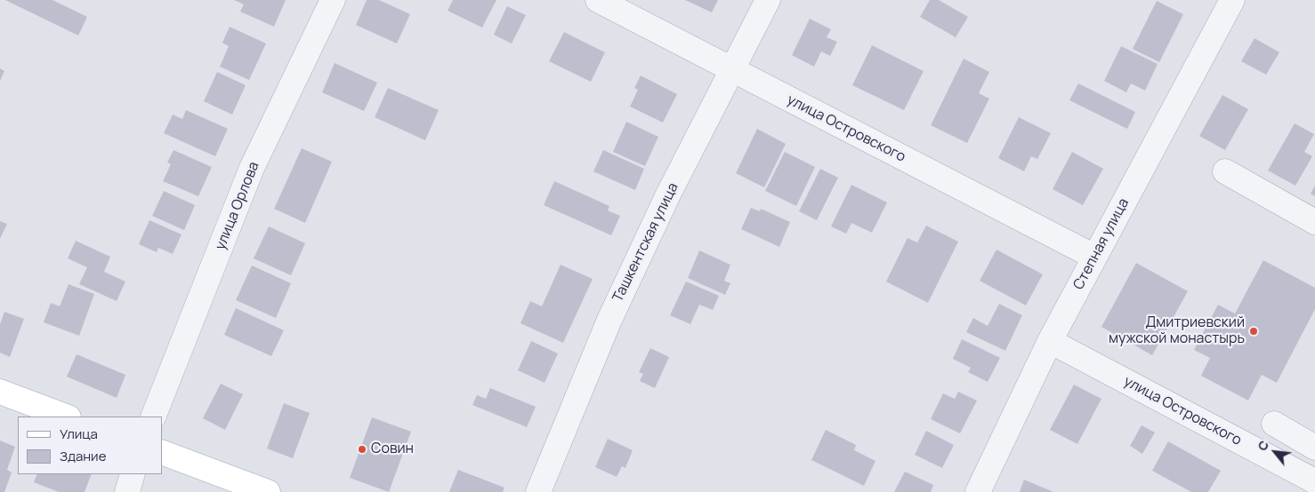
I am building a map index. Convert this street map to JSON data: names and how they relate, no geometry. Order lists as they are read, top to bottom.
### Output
{
  "streets": {
    "street": [
      "улица Островского",
      "улица Орлова",
      "Ташкентская улица",
      "Степная улица"
    ]
  },
  "crossings": [
    ["улица Островского", "Ташкентская улица"],
    ["улица Островского", "Степная улица"]
  ],
  "places": ["Дмитриевский мужской монастырь", "Совин"],
  "legend": ["Улица", "Здание"],
  "north": "top left"
}
